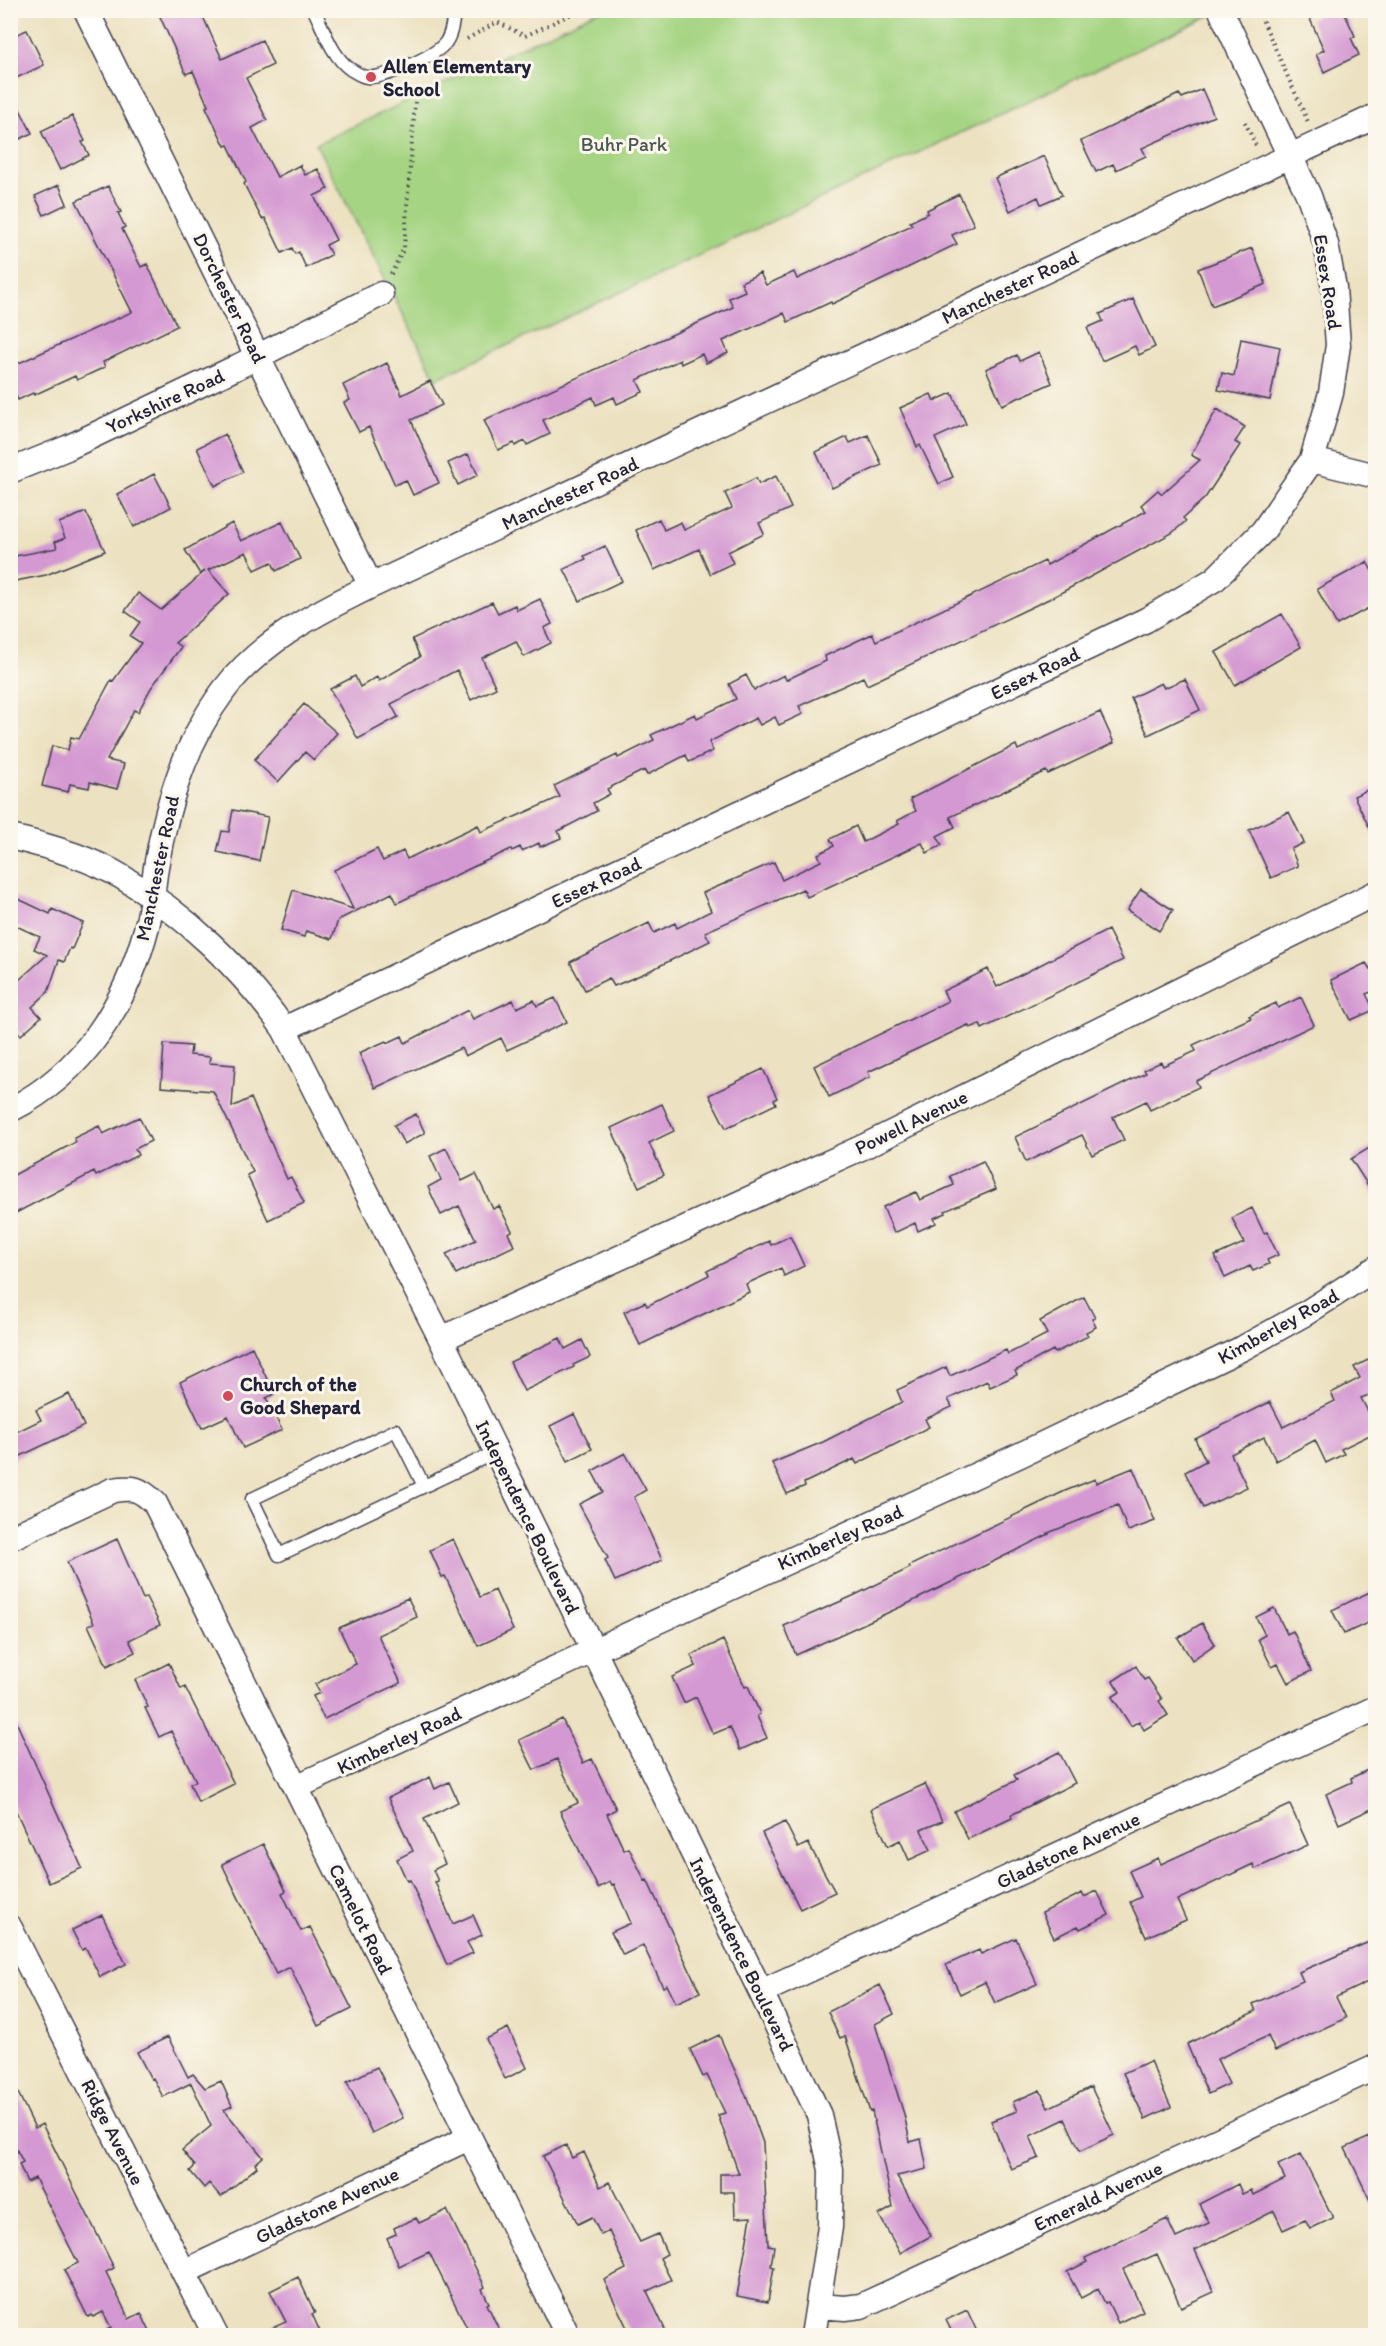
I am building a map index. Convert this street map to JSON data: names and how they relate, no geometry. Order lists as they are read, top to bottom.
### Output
{
  "streets": {
    "street": [
      "Essex Road",
      "Manchester Road",
      "Dorchester Road",
      "Yorkshire Road",
      "Powell Avenue",
      "Kimberley Road",
      "Independence Boulevard",
      "Gladstone Avenue",
      "Camelot Road",
      "Ridge Avenue",
      "Emerald Avenue"
    ]
  },
  "crossings": [
    ["Essex Road", "Manchester Road"],
    ["Essex Road", "Independence Boulevard"],
    ["Manchester Road", "Dorchester Road"],
    ["Manchester Road", "Independence Boulevard"],
    ["Dorchester Road", "Yorkshire Road"],
    ["Powell Avenue", "Independence Boulevard"],
    ["Kimberley Road", "Independence Boulevard"],
    ["Kimberley Road", "Camelot Road"],
    ["Independence Boulevard", "Gladstone Avenue"],
    ["Independence Boulevard", "Emerald Avenue"],
    ["Gladstone Avenue", "Camelot Road"],
    ["Gladstone Avenue", "Ridge Avenue"]
  ],
  "parks": ["Buhr Park"],
  "places": ["Allen Elementary School", "Church of the Good Shepard"]
}
